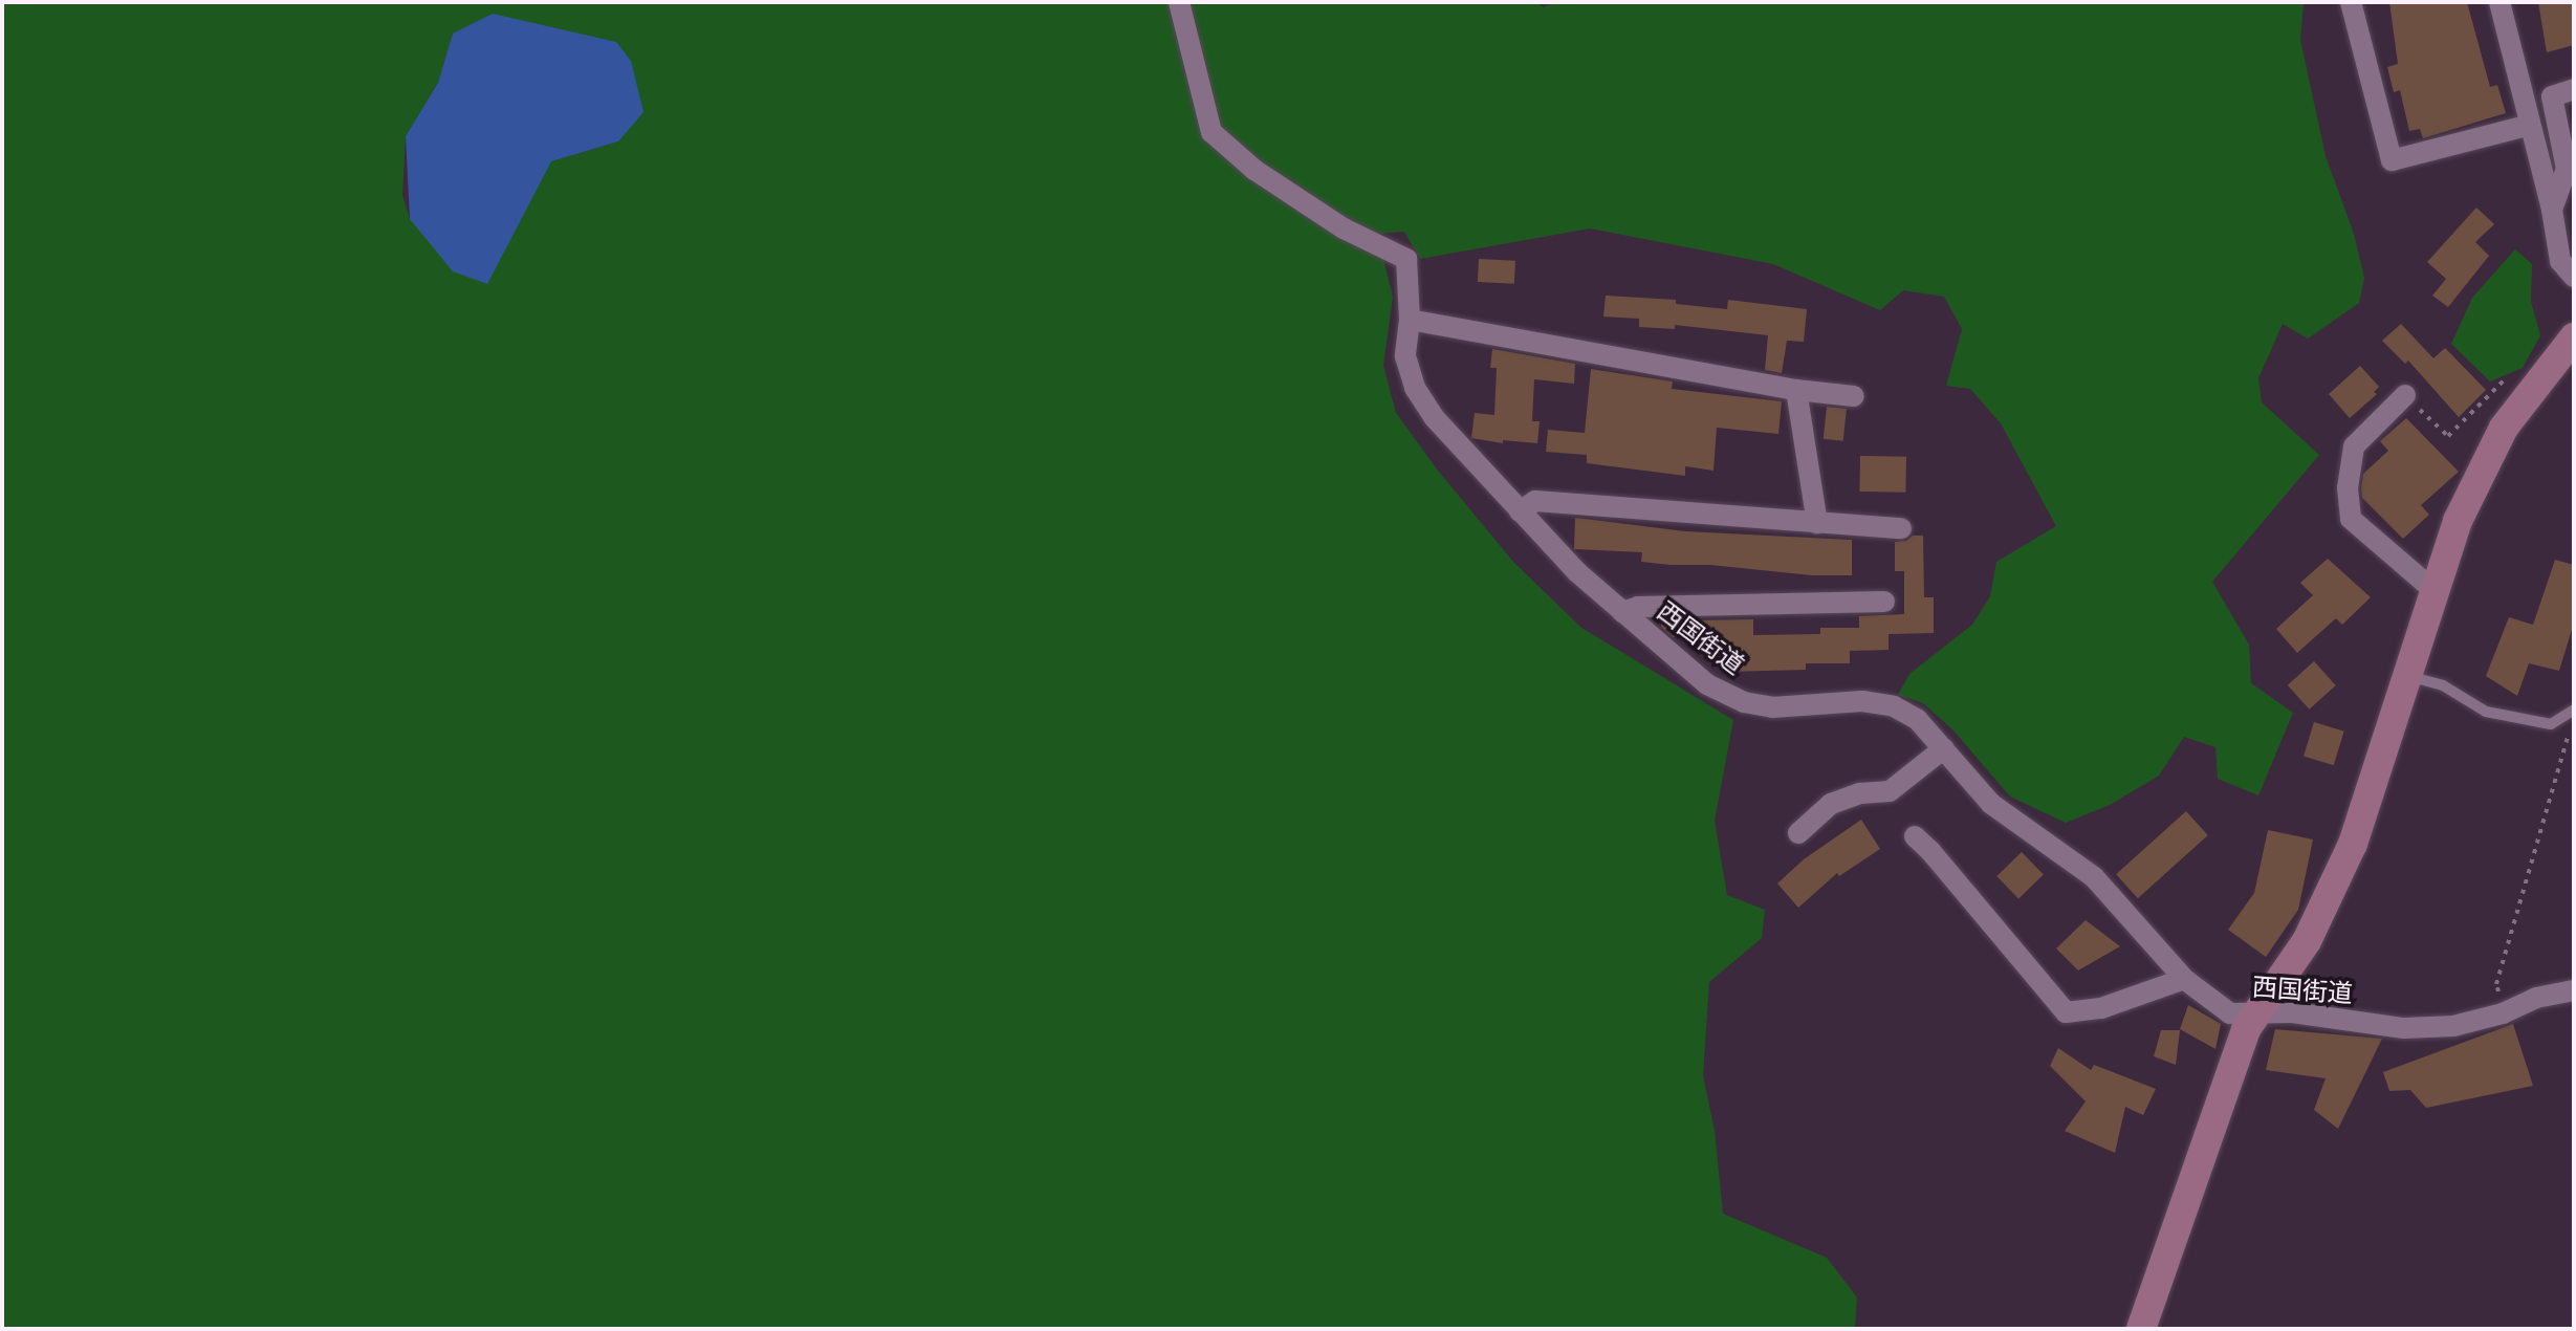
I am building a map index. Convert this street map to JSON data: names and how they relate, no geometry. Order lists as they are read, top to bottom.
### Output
{
  "streets": {
    "street": ["西国街道"]
  }
}
